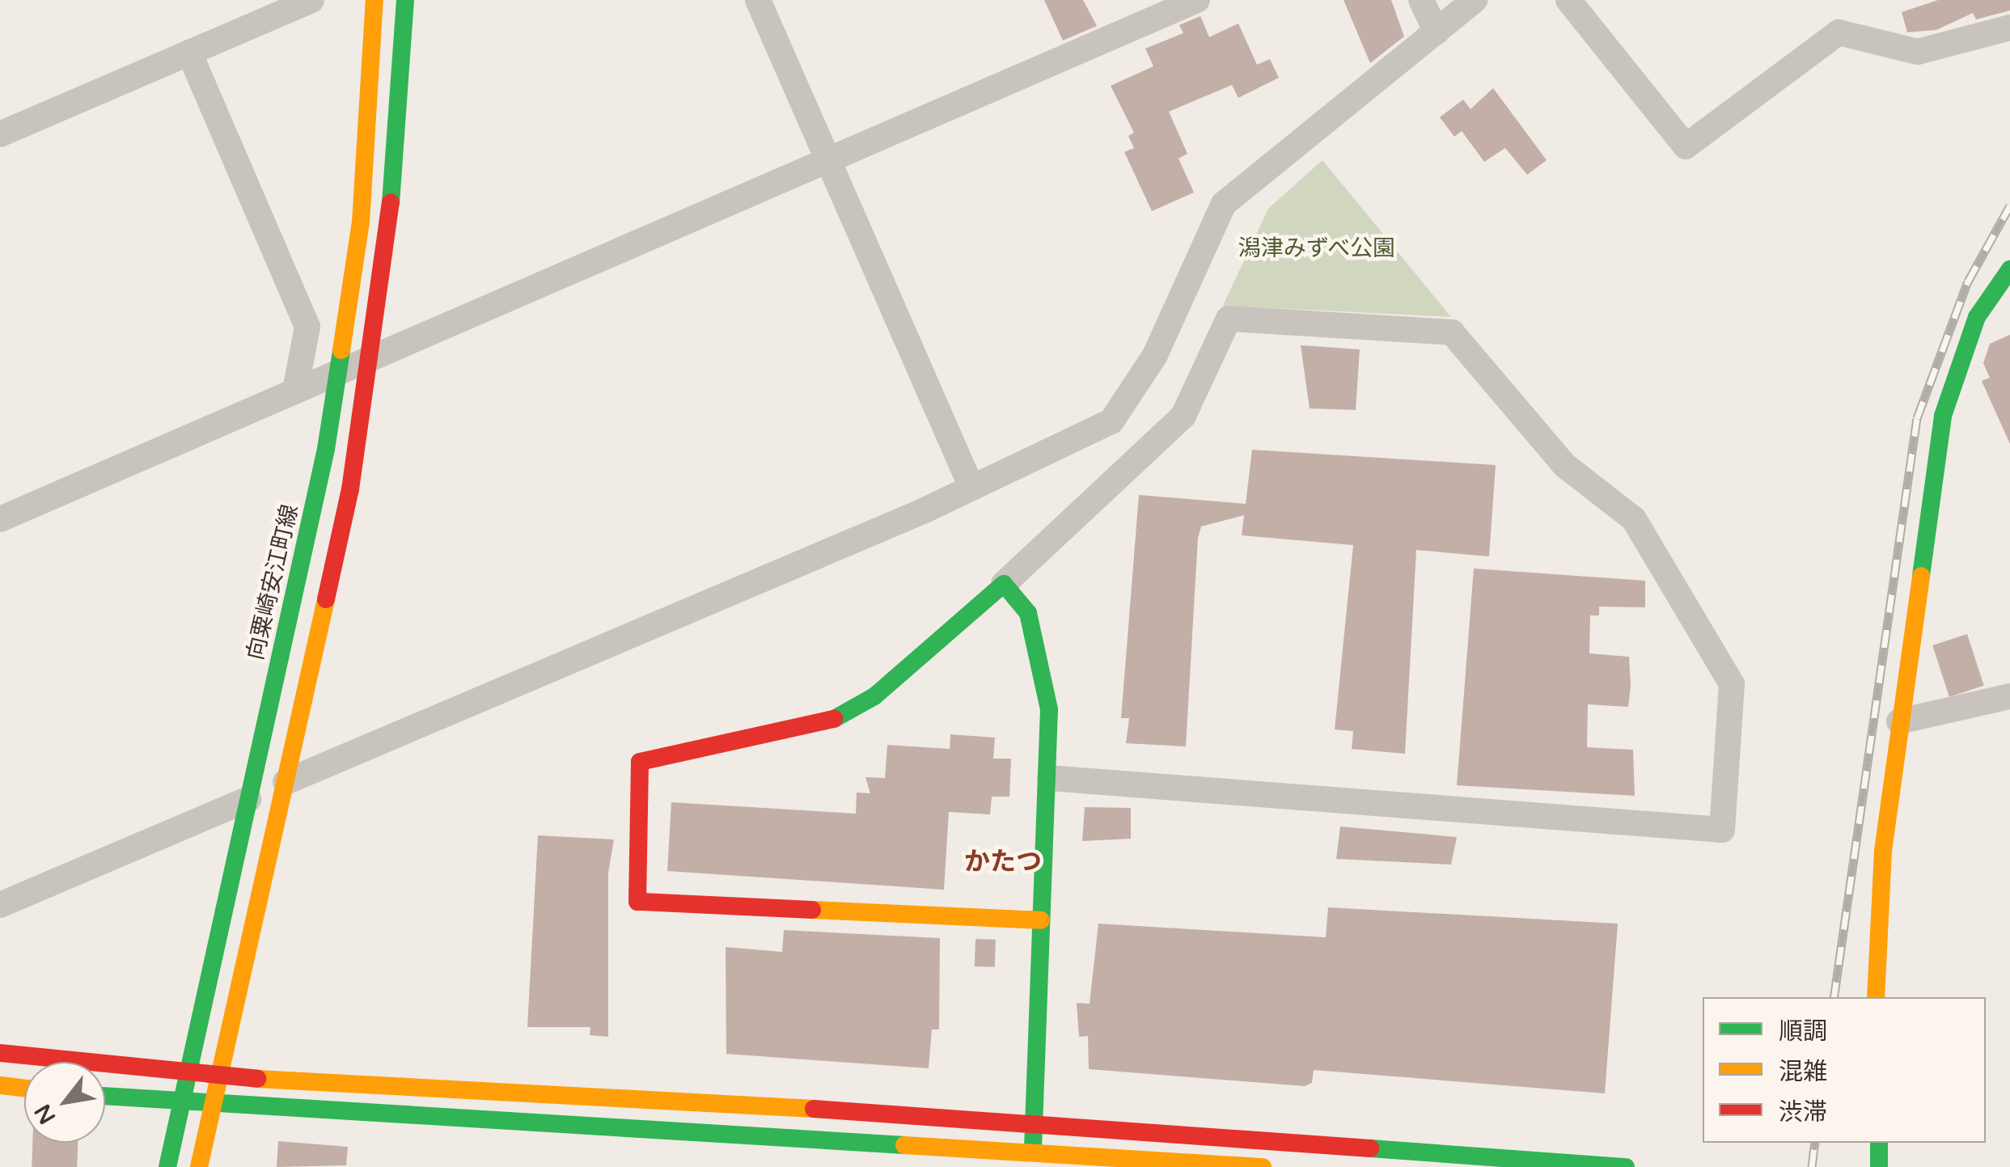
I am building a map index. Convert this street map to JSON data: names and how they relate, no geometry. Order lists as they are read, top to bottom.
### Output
{
  "streets": {
    "street": ["向粟崎安江町線"]
  },
  "districts": ["かたつ"],
  "parks": ["潟津みずべ公園"],
  "legend": ["順調", "混雑", "渋滞"],
  "north": "bottom left"
}
